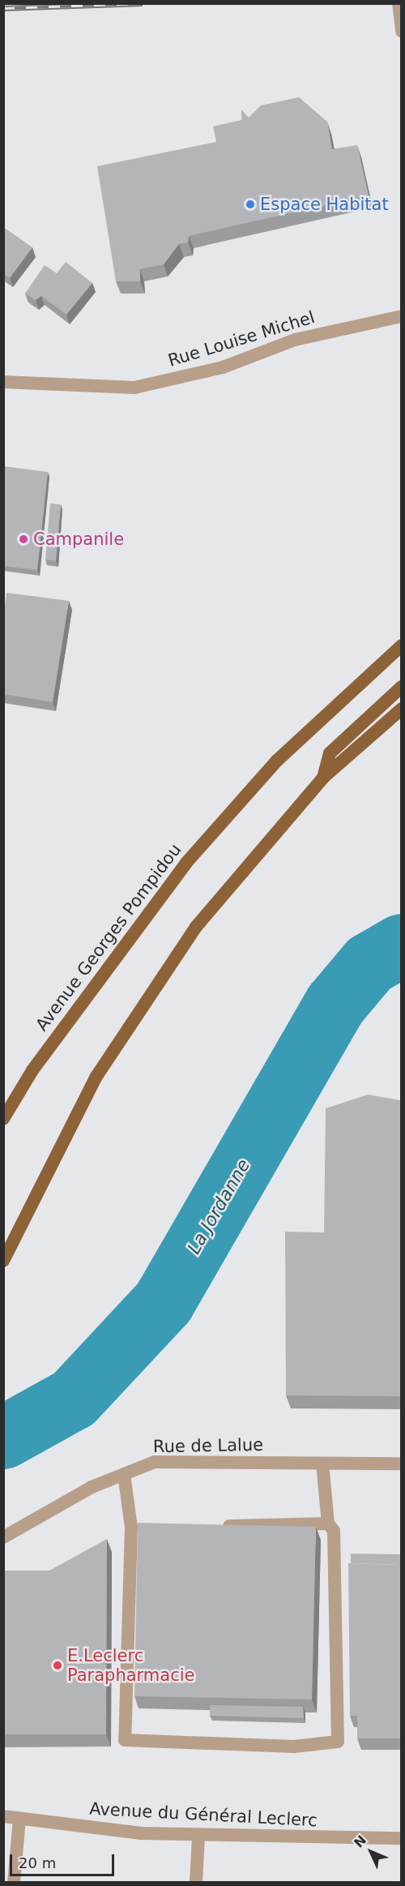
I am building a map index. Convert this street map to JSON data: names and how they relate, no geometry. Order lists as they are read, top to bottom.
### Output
{
  "streets": {
    "main road": ["Avenue Georges Pompidou"],
    "street": ["Rue Louise Michel", "Rue de Lalue", "Avenue du Général Leclerc"]
  },
  "water": ["La Jordanne"],
  "places": ["Espace Habitat", "Campanile", "E.Leclerc Parapharmacie"],
  "scale_bar": "20 m",
  "north": "top left"
}
